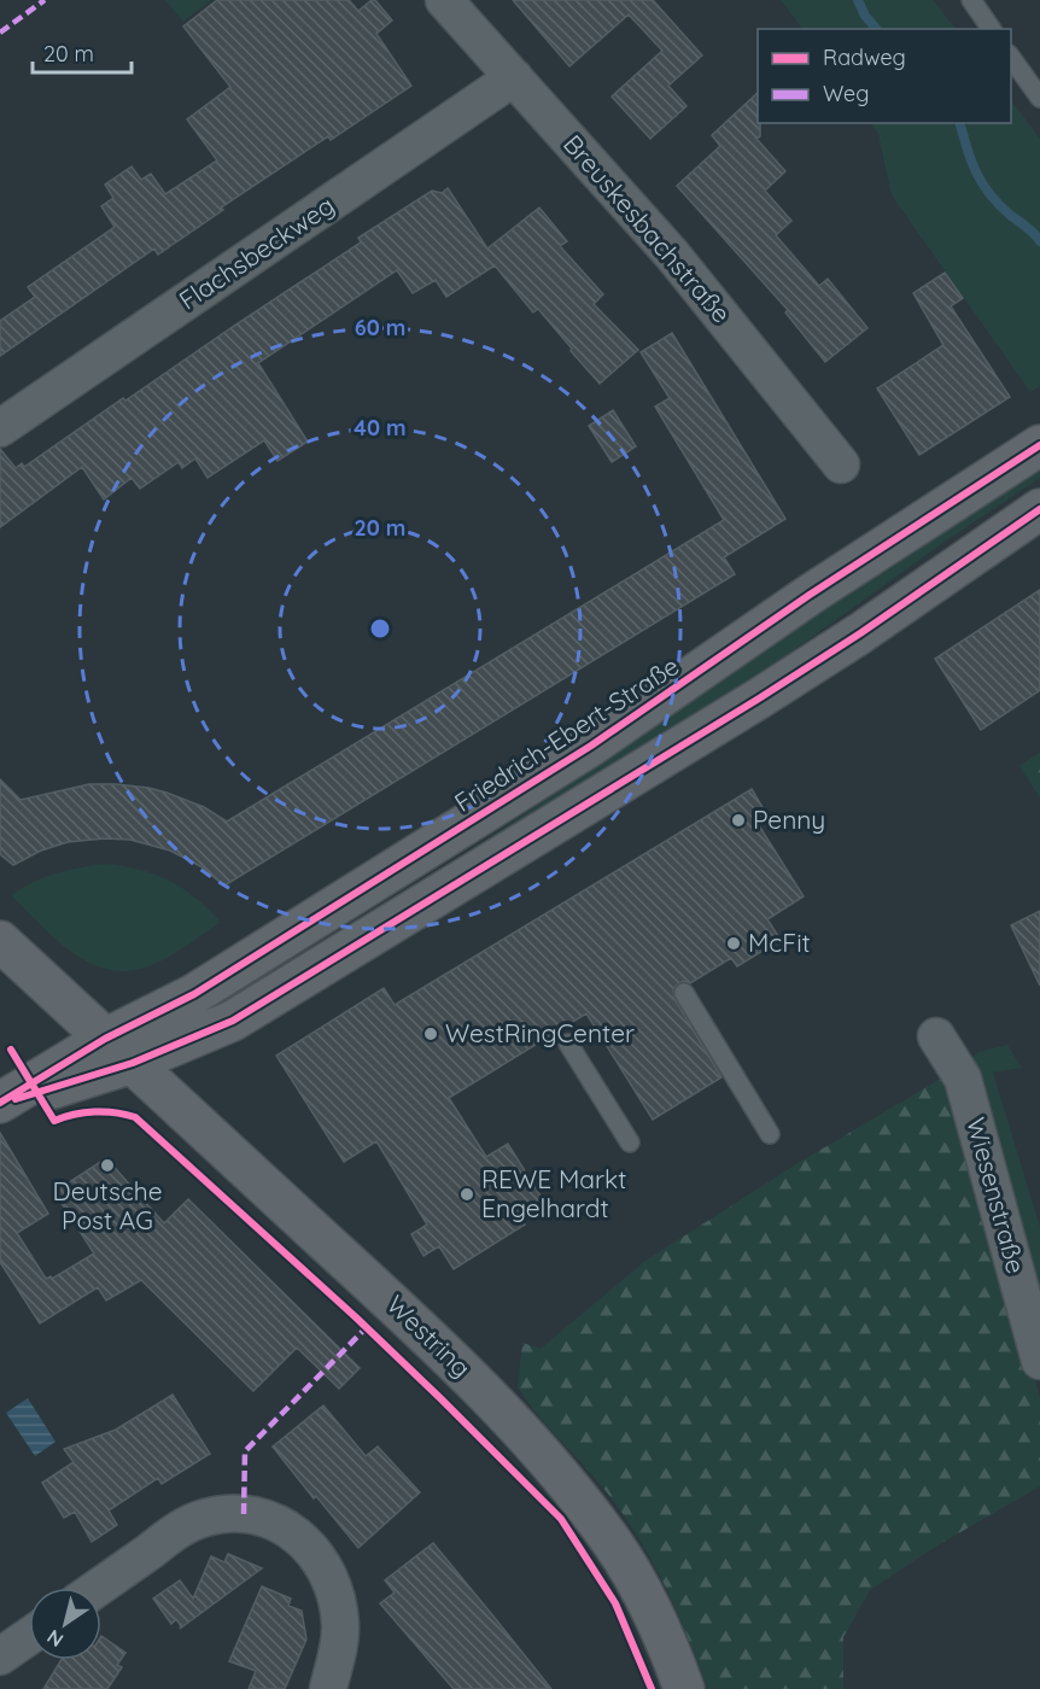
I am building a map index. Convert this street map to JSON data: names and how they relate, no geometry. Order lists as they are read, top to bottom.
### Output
{
  "streets": {
    "main road": ["Friedrich-Ebert-Straße", "Westring"],
    "street": ["Breuskesbachstraße", "Flachsbeckweg", "Wiesenstraße"]
  },
  "crossings": [
    ["Breuskesbachstraße", "Flachsbeckweg"],
    ["Friedrich-Ebert-Straße", "Westring"]
  ],
  "places": [
    "Penny",
    "McFit",
    "WestRingCenter",
    "Deutsche Post AG",
    "REWE Markt Engelhardt"
  ],
  "legend": ["Radweg", "Weg"],
  "scale_bar": "20 m",
  "north": "bottom left",
  "rings": ["60 m", "40 m", "20 m"]
}
